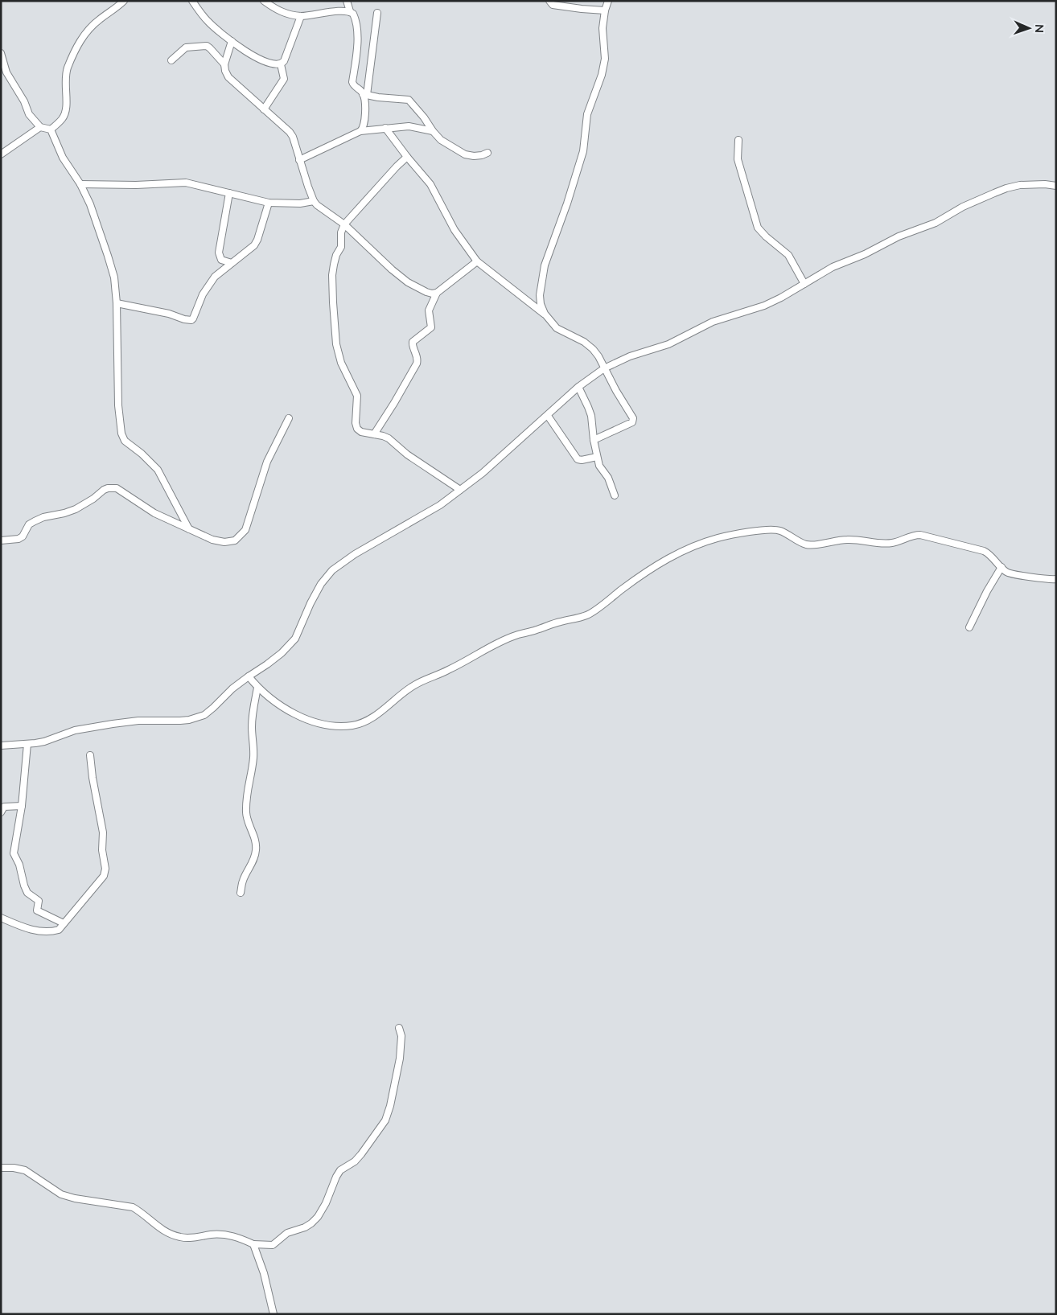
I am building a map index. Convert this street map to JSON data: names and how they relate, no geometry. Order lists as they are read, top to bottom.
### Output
{
  "north": "right"
}
